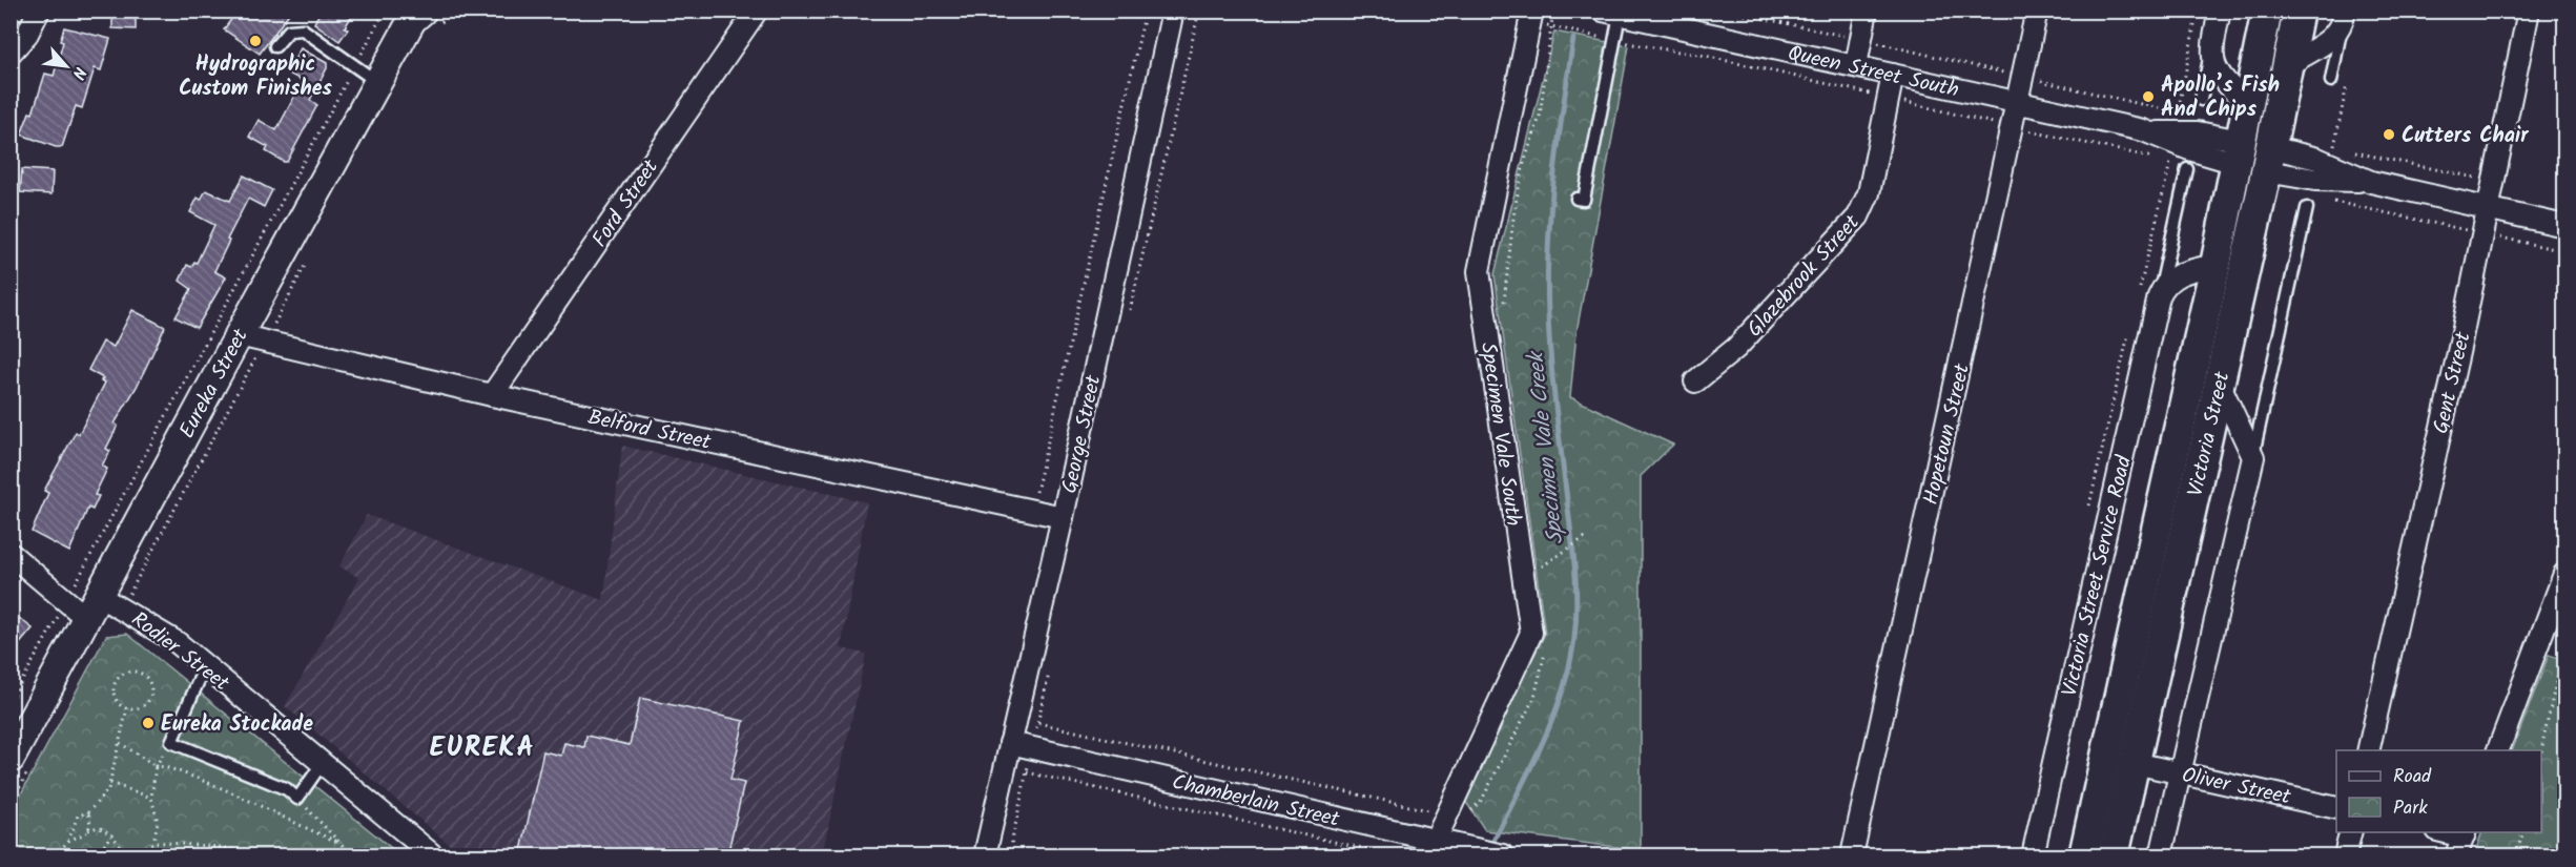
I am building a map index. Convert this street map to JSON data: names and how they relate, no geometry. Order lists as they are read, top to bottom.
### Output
{
  "streets": {
    "main road": ["Queen Street South", "Victoria Street"],
    "street": [
      "Ford Street",
      "Glazebrook Street",
      "Eureka Street",
      "Gent Street",
      "Belford Street",
      "George Street",
      "Specimen Vale South",
      "Hopetoun Street",
      "Victoria Street Service Road",
      "Rodier Street",
      "Oliver Street",
      "Chamberlain Street"
    ]
  },
  "crossings": [
    ["Queen Street South", "Glazebrook Street"],
    ["Queen Street South", "Hopetoun Street"],
    ["Queen Street South", "Victoria Street"],
    ["Ford Street", "Belford Street"],
    ["Eureka Street", "Belford Street"],
    ["Eureka Street", "Rodier Street"],
    ["Belford Street", "George Street"],
    ["George Street", "Chamberlain Street"],
    ["Specimen Vale South", "Chamberlain Street"],
    ["Victoria Street", "Oliver Street"]
  ],
  "districts": ["EUREKA"],
  "water": ["Specimen Vale Creek"],
  "places": [
    "Hydrographic Custom Finishes",
    "Apollo’s Fish And Chips",
    "Cutters Chair",
    "Eureka Stockade"
  ],
  "legend": ["Road", "Park"],
  "north": "bottom right"
}
